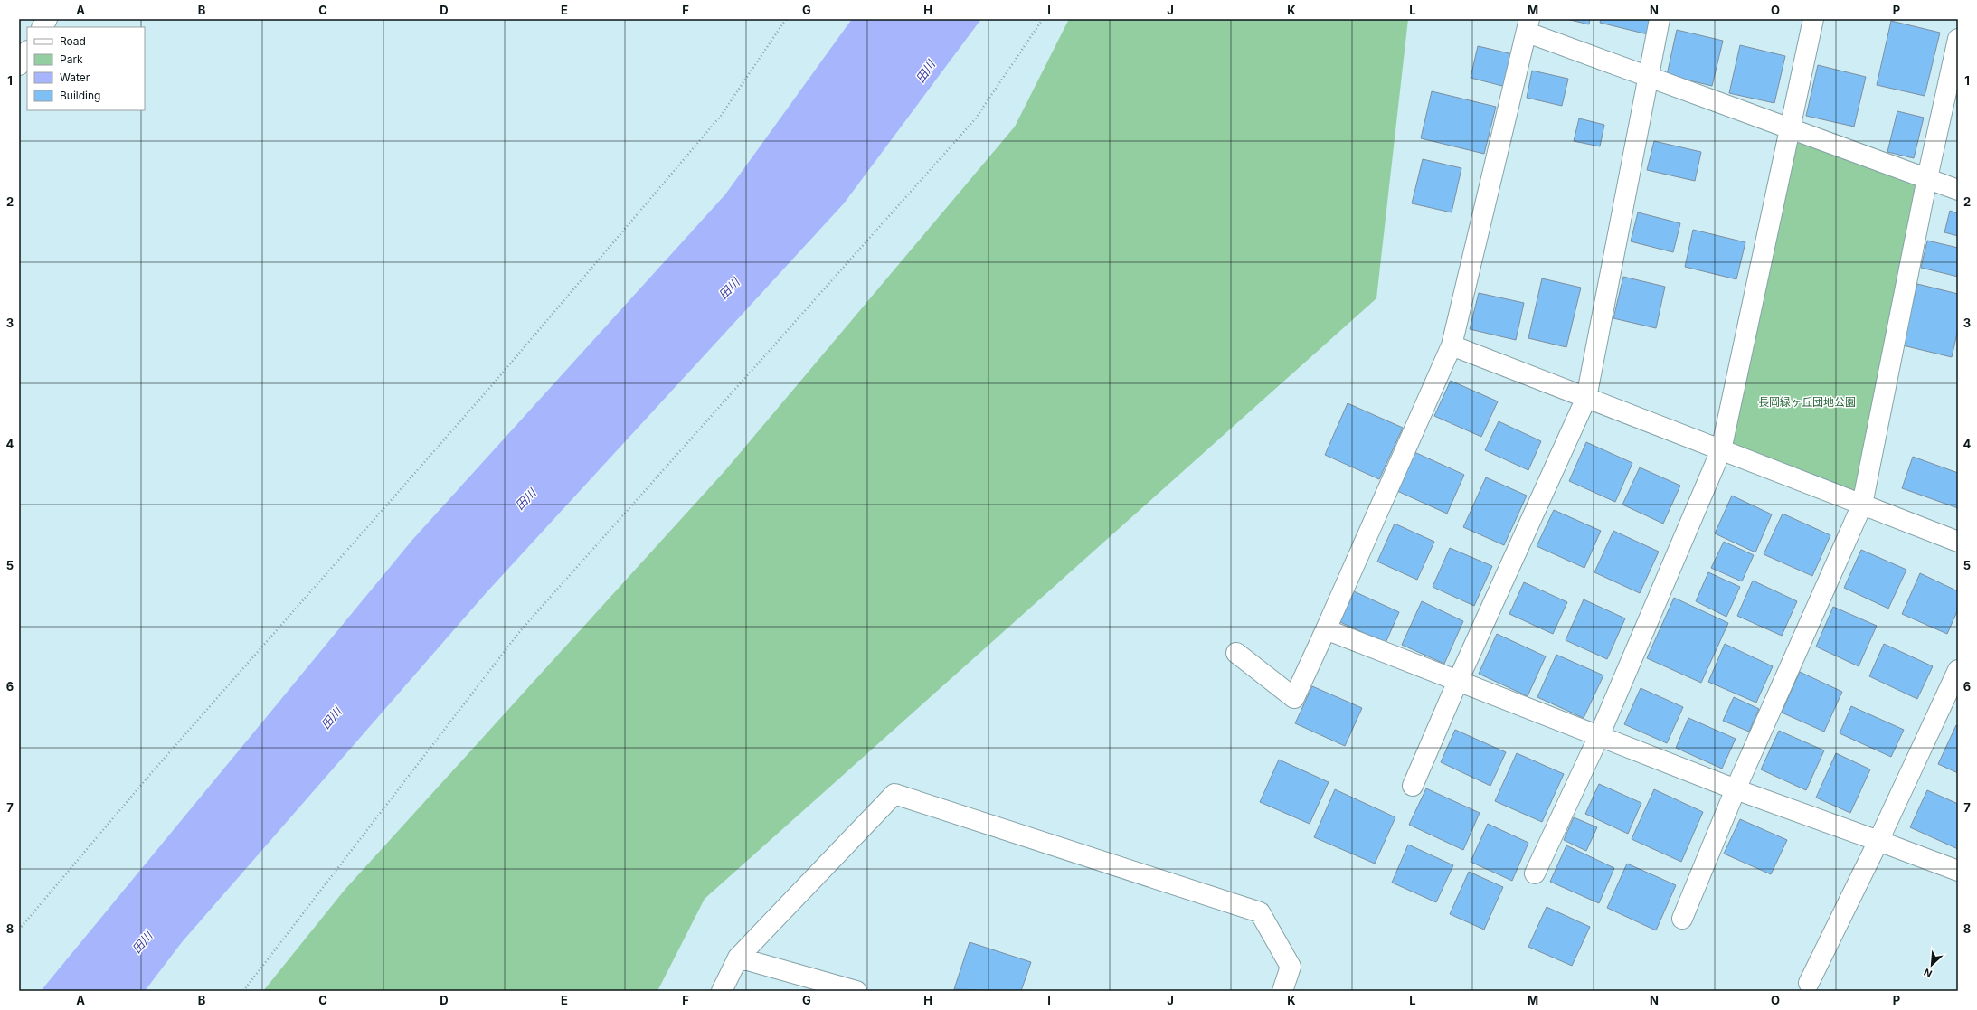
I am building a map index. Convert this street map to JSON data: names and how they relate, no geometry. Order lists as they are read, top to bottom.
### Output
{
  "water": ["田川"],
  "parks": ["長岡緑ヶ丘団地公園"],
  "legend": [
    "Road",
    "Park",
    "Water",
    "Building"
  ],
  "north": "bottom left",
  "grid": {
    "columns": [
      "A",
      "B",
      "C",
      "D",
      "E",
      "F",
      "G",
      "H",
      "I",
      "J",
      "K",
      "L",
      "M",
      "N",
      "O",
      "P"
    ],
    "rows": [
      "1",
      "2",
      "3",
      "4",
      "5",
      "6",
      "7",
      "8"
    ]
  }
}
